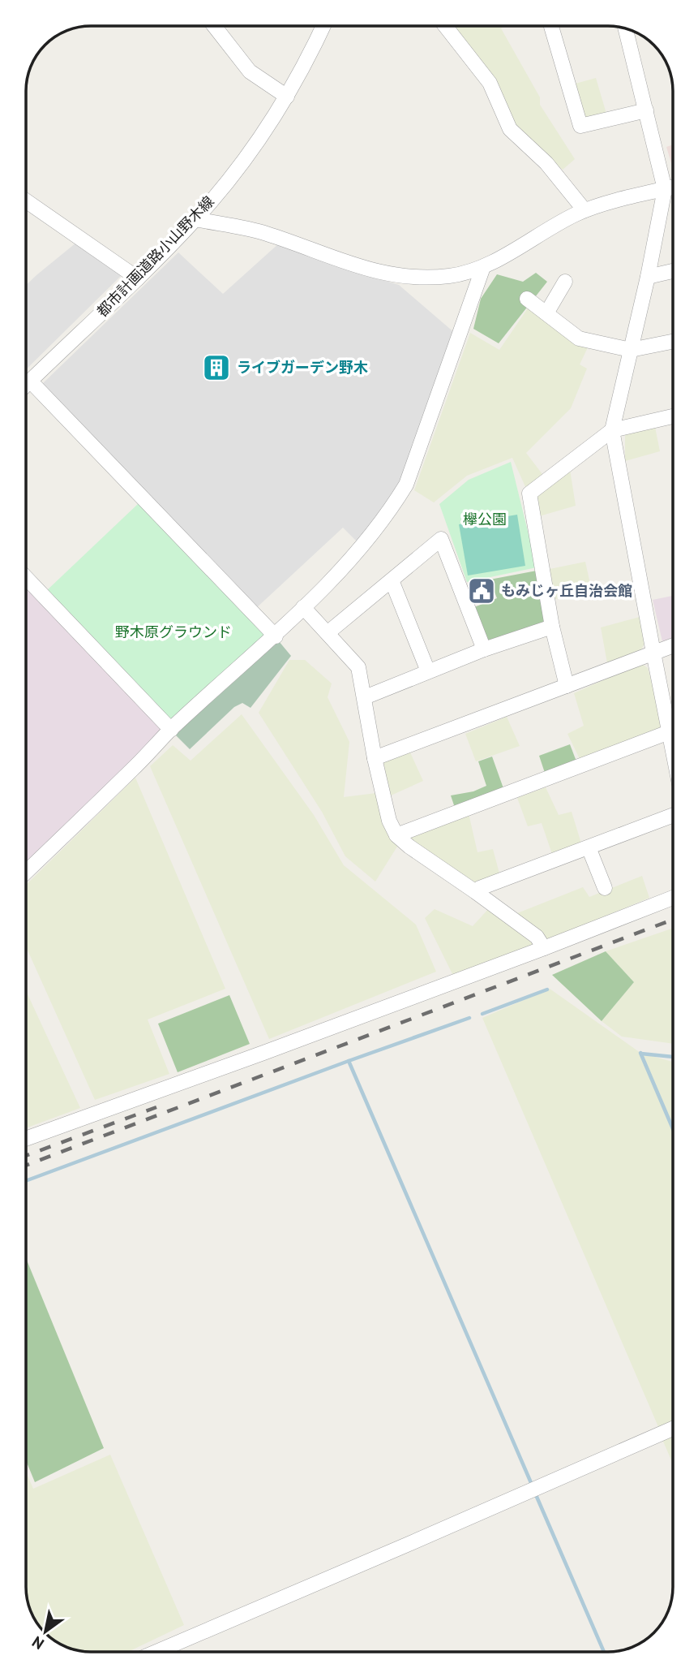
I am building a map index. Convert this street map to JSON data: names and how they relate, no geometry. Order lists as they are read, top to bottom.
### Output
{
  "streets": {
    "street": ["都市計画道路小山野木線"]
  },
  "parks": ["欅公園", "野木原グラウンド"],
  "places": {
    "building": ["ライブガーデン野木"],
    "public building": ["もみじヶ丘自治会館"]
  },
  "north": "bottom left"
}
